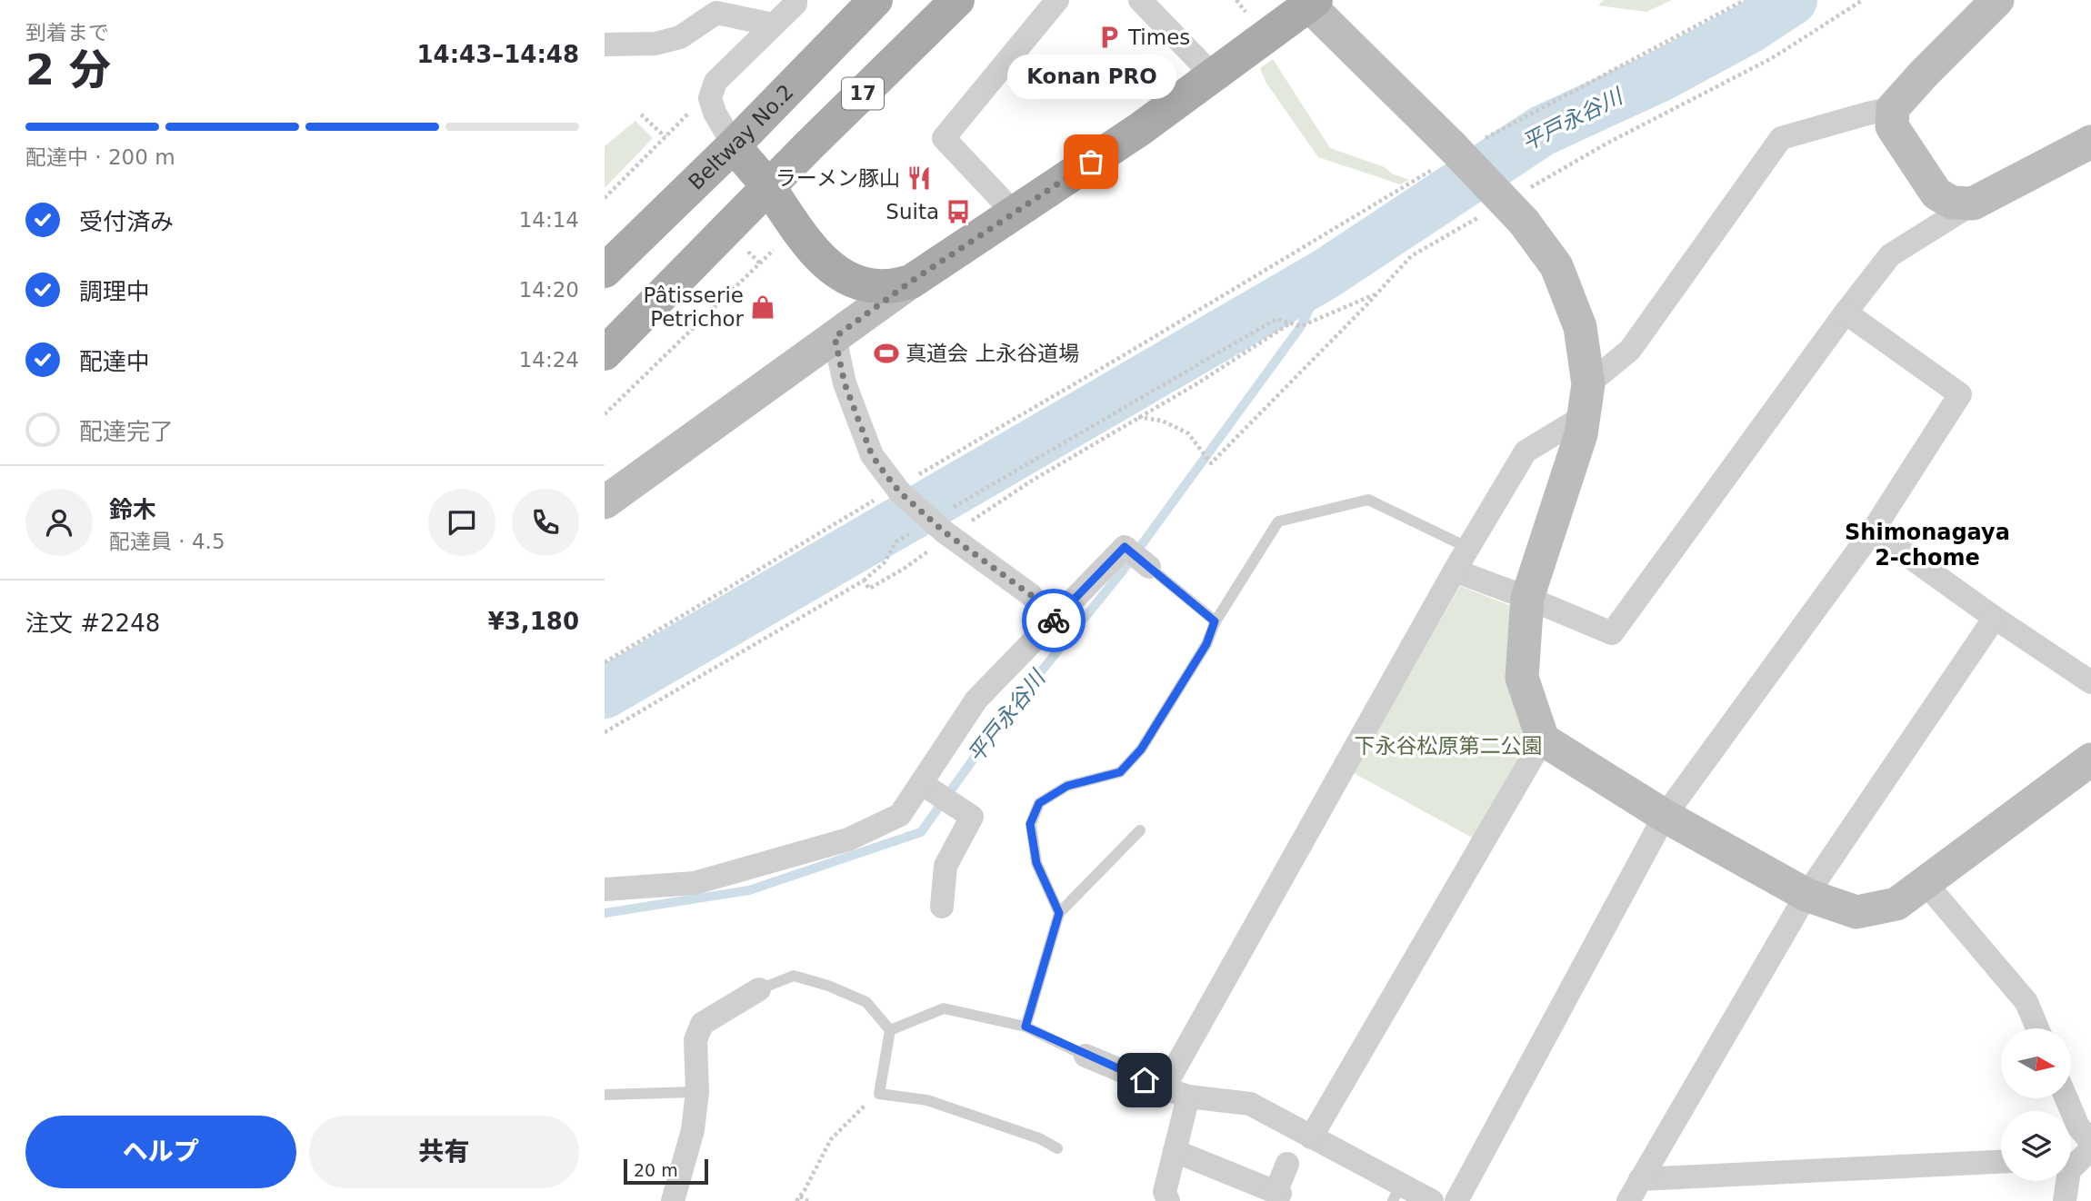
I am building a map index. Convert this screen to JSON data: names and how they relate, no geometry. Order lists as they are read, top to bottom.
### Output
{
  "streets": {
    "main road": ["17", "Beltway No.2"]
  },
  "districts": ["Shimonagaya 2-chome"],
  "water": ["平戸永谷川"],
  "parks": ["下永谷松原第二公園"],
  "places": {
    "parking": ["Times"],
    "other": ["Konan PRO"],
    "restaurant": ["ラーメン豚山"],
    "bus stop": ["Suita"],
    "shop": ["Pâtisserie Petrichor"],
    "sports": ["真道会 上永谷道場"]
  },
  "scale_bar": "20 m",
  "north": "right",
  "page": {
    "heading": ["2 分", "到着まで", "14:43–14:48"],
    "panel": [
      "鈴木",
      "配達員 · 4.5",
      "注文 #2248",
      "¥3,180"
    ],
    "bubble": "Konan PRO",
    "bar": "配達中 · 200 m",
    "list": [
      ["受付済み", "14:14"],
      ["調理中", "14:20"],
      ["配達中", "14:24"],
      "配達完了"
    ],
    "buttons": ["ヘルプ", "共有"],
    "scale": "20 m"
  }
}
